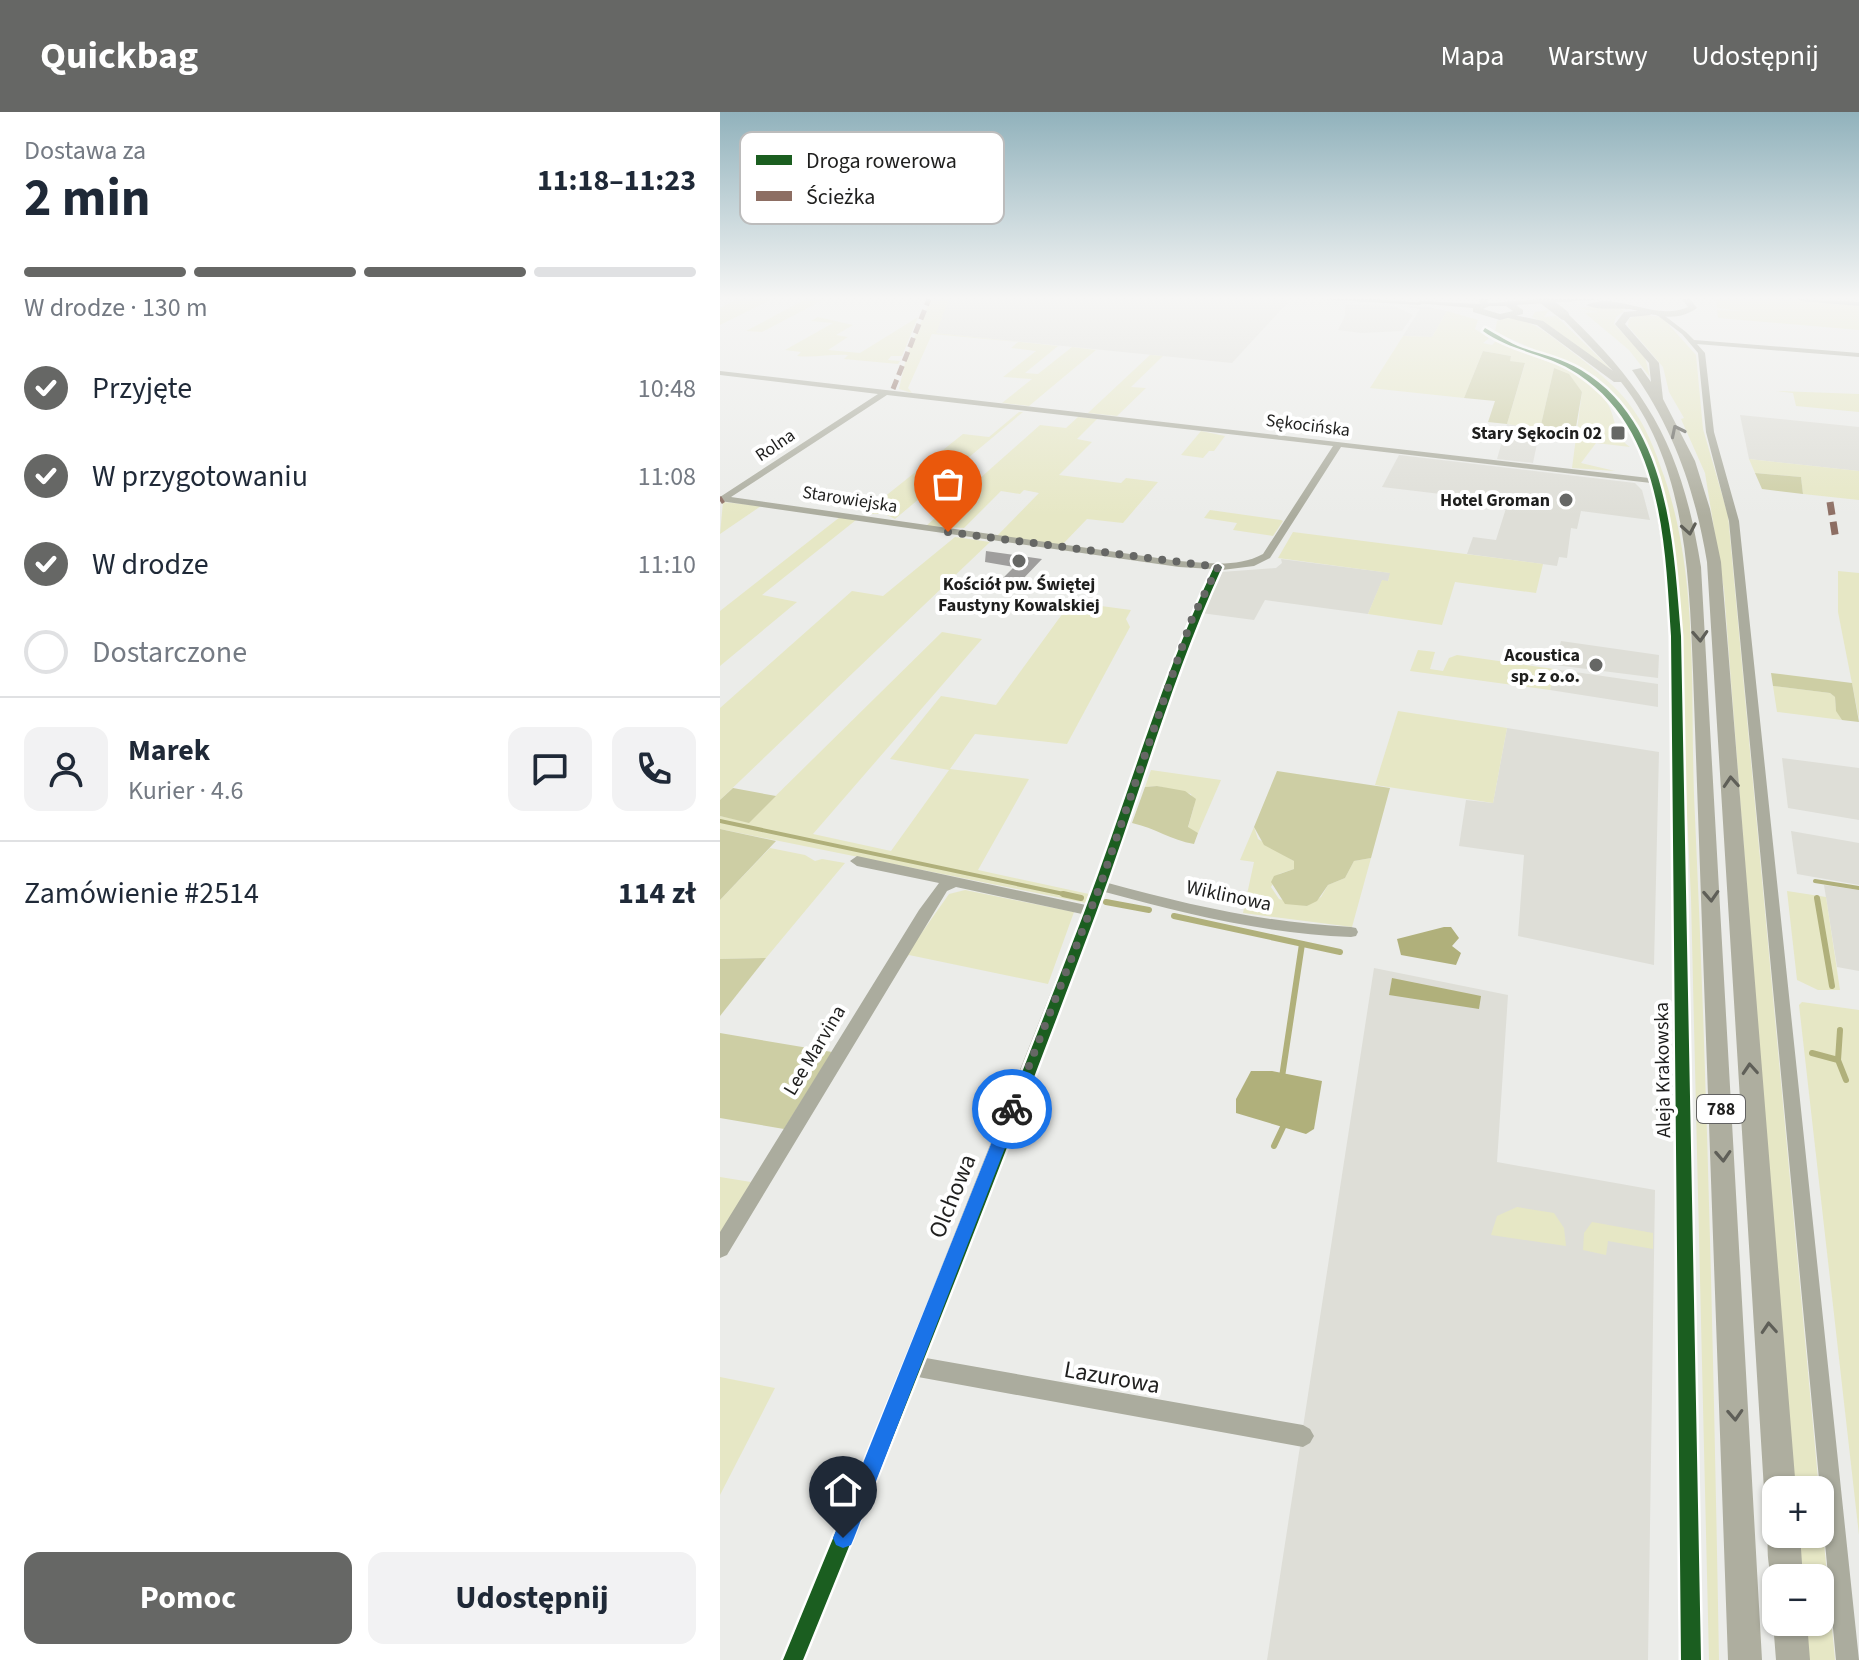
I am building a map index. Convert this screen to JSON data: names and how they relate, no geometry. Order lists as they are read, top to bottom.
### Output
{
  "streets": {
    "main road": ["788"],
    "street": [
      "Sękocińska",
      "Rolna",
      "Starowiejska",
      "Wiklinowa",
      "Lee Marvina",
      "Aleja Krakowska",
      "Olchowa",
      "Lazurowa"
    ]
  },
  "crossings": [
    ["Sękocińska", "Rolna"],
    ["Sękocińska", "Starowiejska"],
    ["Sękocińska", "Aleja Krakowska"],
    ["Rolna", "Starowiejska"],
    ["Starowiejska", "Olchowa"],
    ["Wiklinowa", "Olchowa"],
    ["Olchowa", "Lazurowa"]
  ],
  "places": {
    "transit": ["Stary Sękocin 02"],
    "other": ["Hotel Groman", "Kościół pw. Świętej Faustyny Kowalskiej", "Acoustica sp. z o.o."]
  },
  "legend": ["Droga rowerowa", "Ścieżka"],
  "page": {
    "header": "Quickbag",
    "nav": ["Mapa", "Warstwy", "Udostępnij"],
    "heading": ["2 min", "Dostawa za", "11:18–11:23"],
    "panel": [
      "Marek",
      "Kurier · 4.6",
      "Zamówienie #2514",
      "114 zł"
    ],
    "bar": "W drodze · 130 m",
    "list": [
      ["Przyjęte", "10:48"],
      ["W przygotowaniu", "11:08"],
      ["W drodze", "11:10"],
      "Dostarczone"
    ],
    "map_buttons": ["+", "−"],
    "buttons": ["Pomoc", "Udostępnij"]
  }
}
